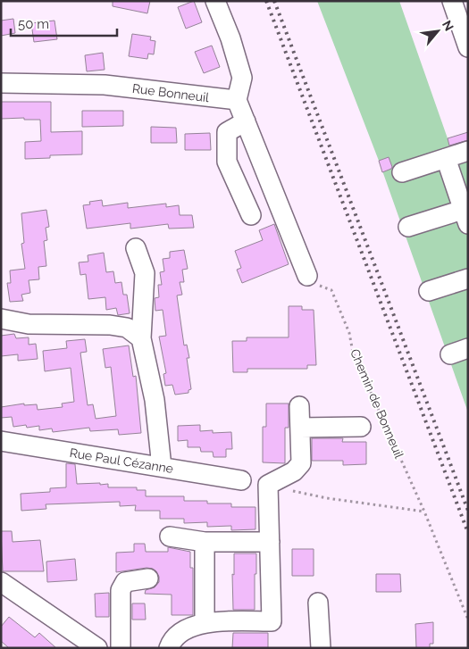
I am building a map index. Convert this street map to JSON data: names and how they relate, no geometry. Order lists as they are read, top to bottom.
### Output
{
  "streets": {
    "street": ["Rue Bonneuil", "Rue Paul Cézanne"],
    "path": ["Chemin de Bonneuil"]
  },
  "scale_bar": "50 m",
  "north": "top right"
}
